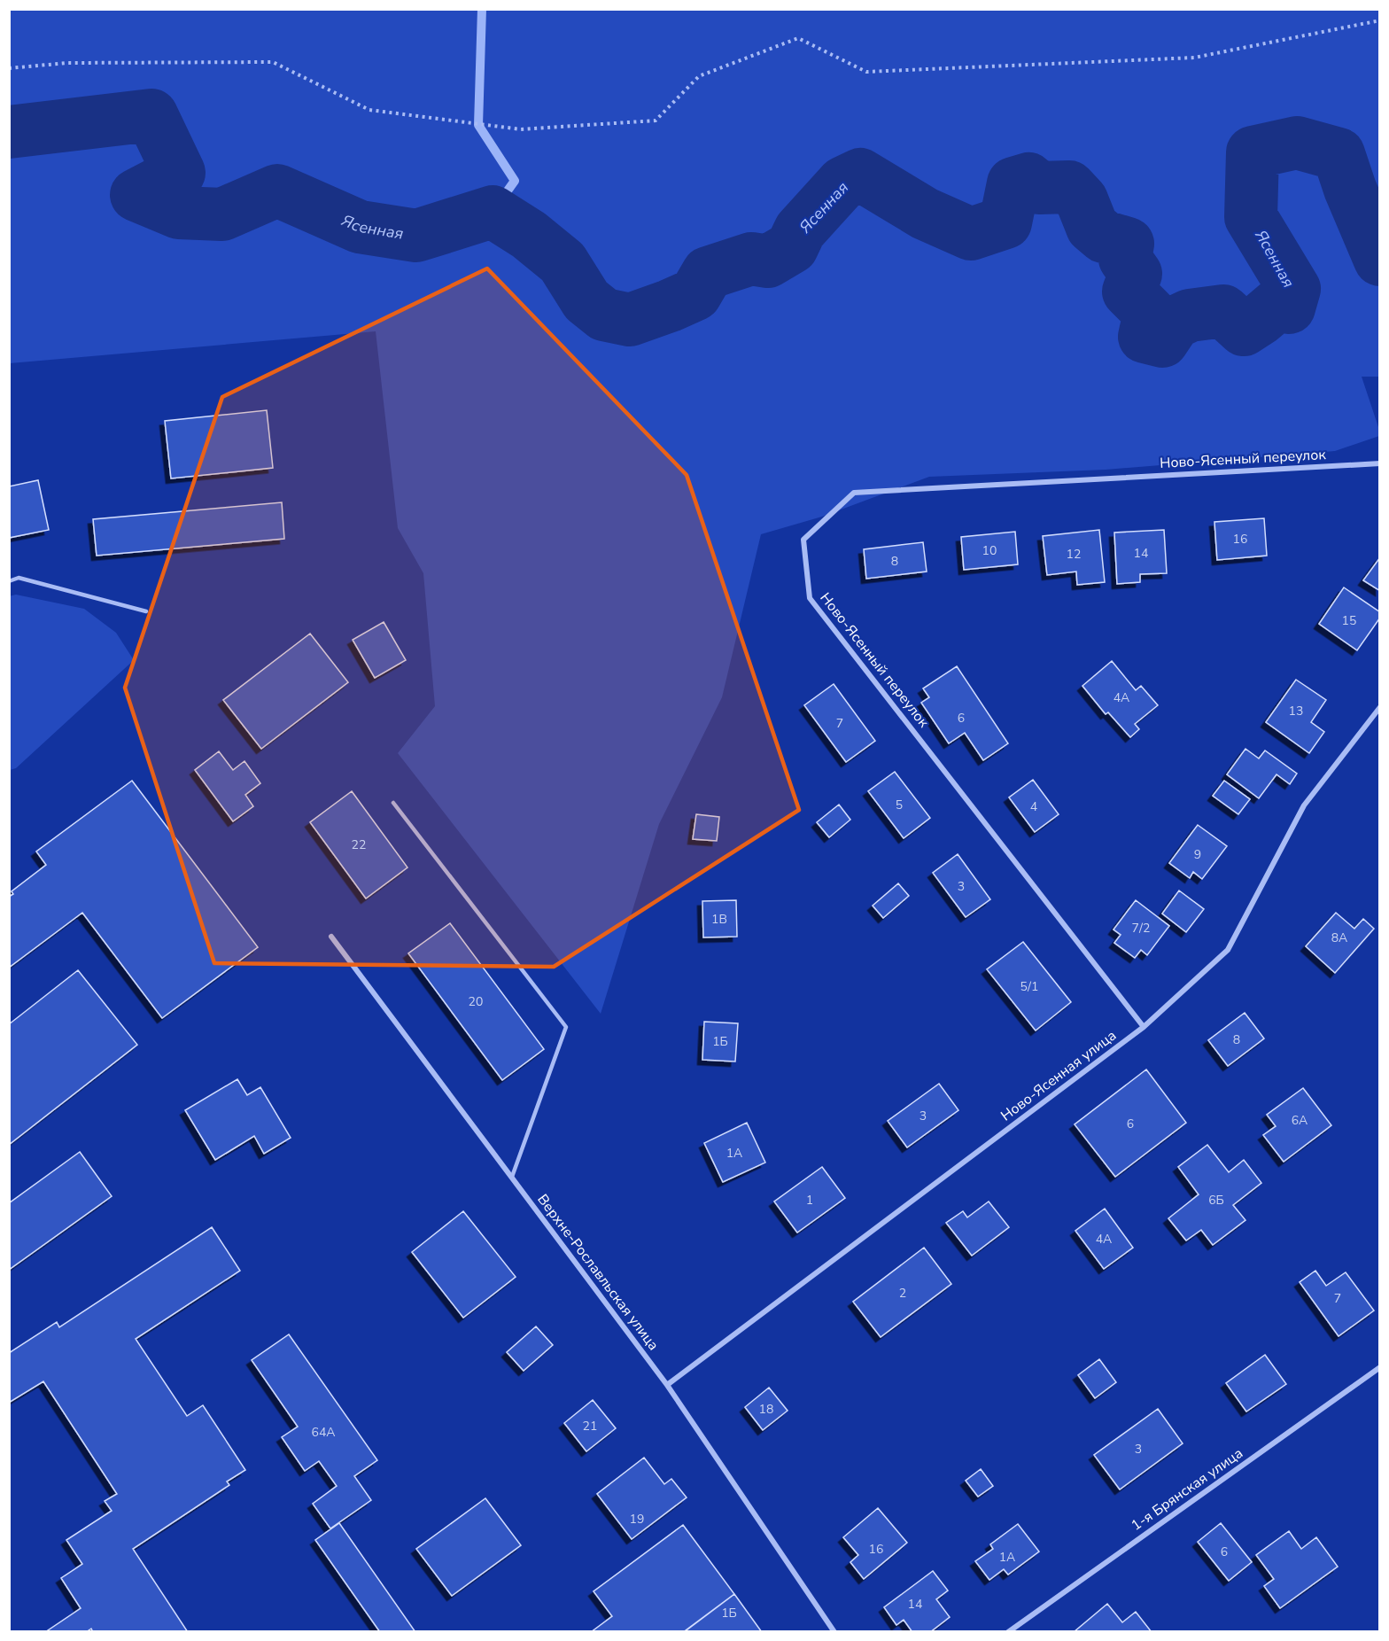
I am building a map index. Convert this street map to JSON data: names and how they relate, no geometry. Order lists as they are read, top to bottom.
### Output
{
  "streets": {
    "street": [
      "Ново-Ясенный переулок",
      "Ново-Ясенная улица",
      "Верхне-Рославльская улица",
      "1-я Брянская улица"
    ]
  },
  "crossings": [
    ["Ново-Ясенный переулок", "Ново-Ясенная улица"],
    ["Ново-Ясенная улица", "Верхне-Рославльская улица"]
  ],
  "water": ["Ясенная"],
  "house_numbers": [
    "16",
    "10",
    "14",
    "12",
    "8",
    "15",
    "4А",
    "13",
    "6",
    "7",
    "5",
    "4",
    "22",
    "9",
    "3",
    "1В",
    "7/2",
    "8А",
    "5/1",
    "20",
    "8",
    "1Б",
    "3",
    "6А",
    "6",
    "1А",
    "1",
    "6Б",
    "4А",
    "2",
    "7",
    "18",
    "21",
    "64А",
    "3",
    "19",
    "16",
    "6",
    "1А",
    "14",
    "1Б"
  ]
}
